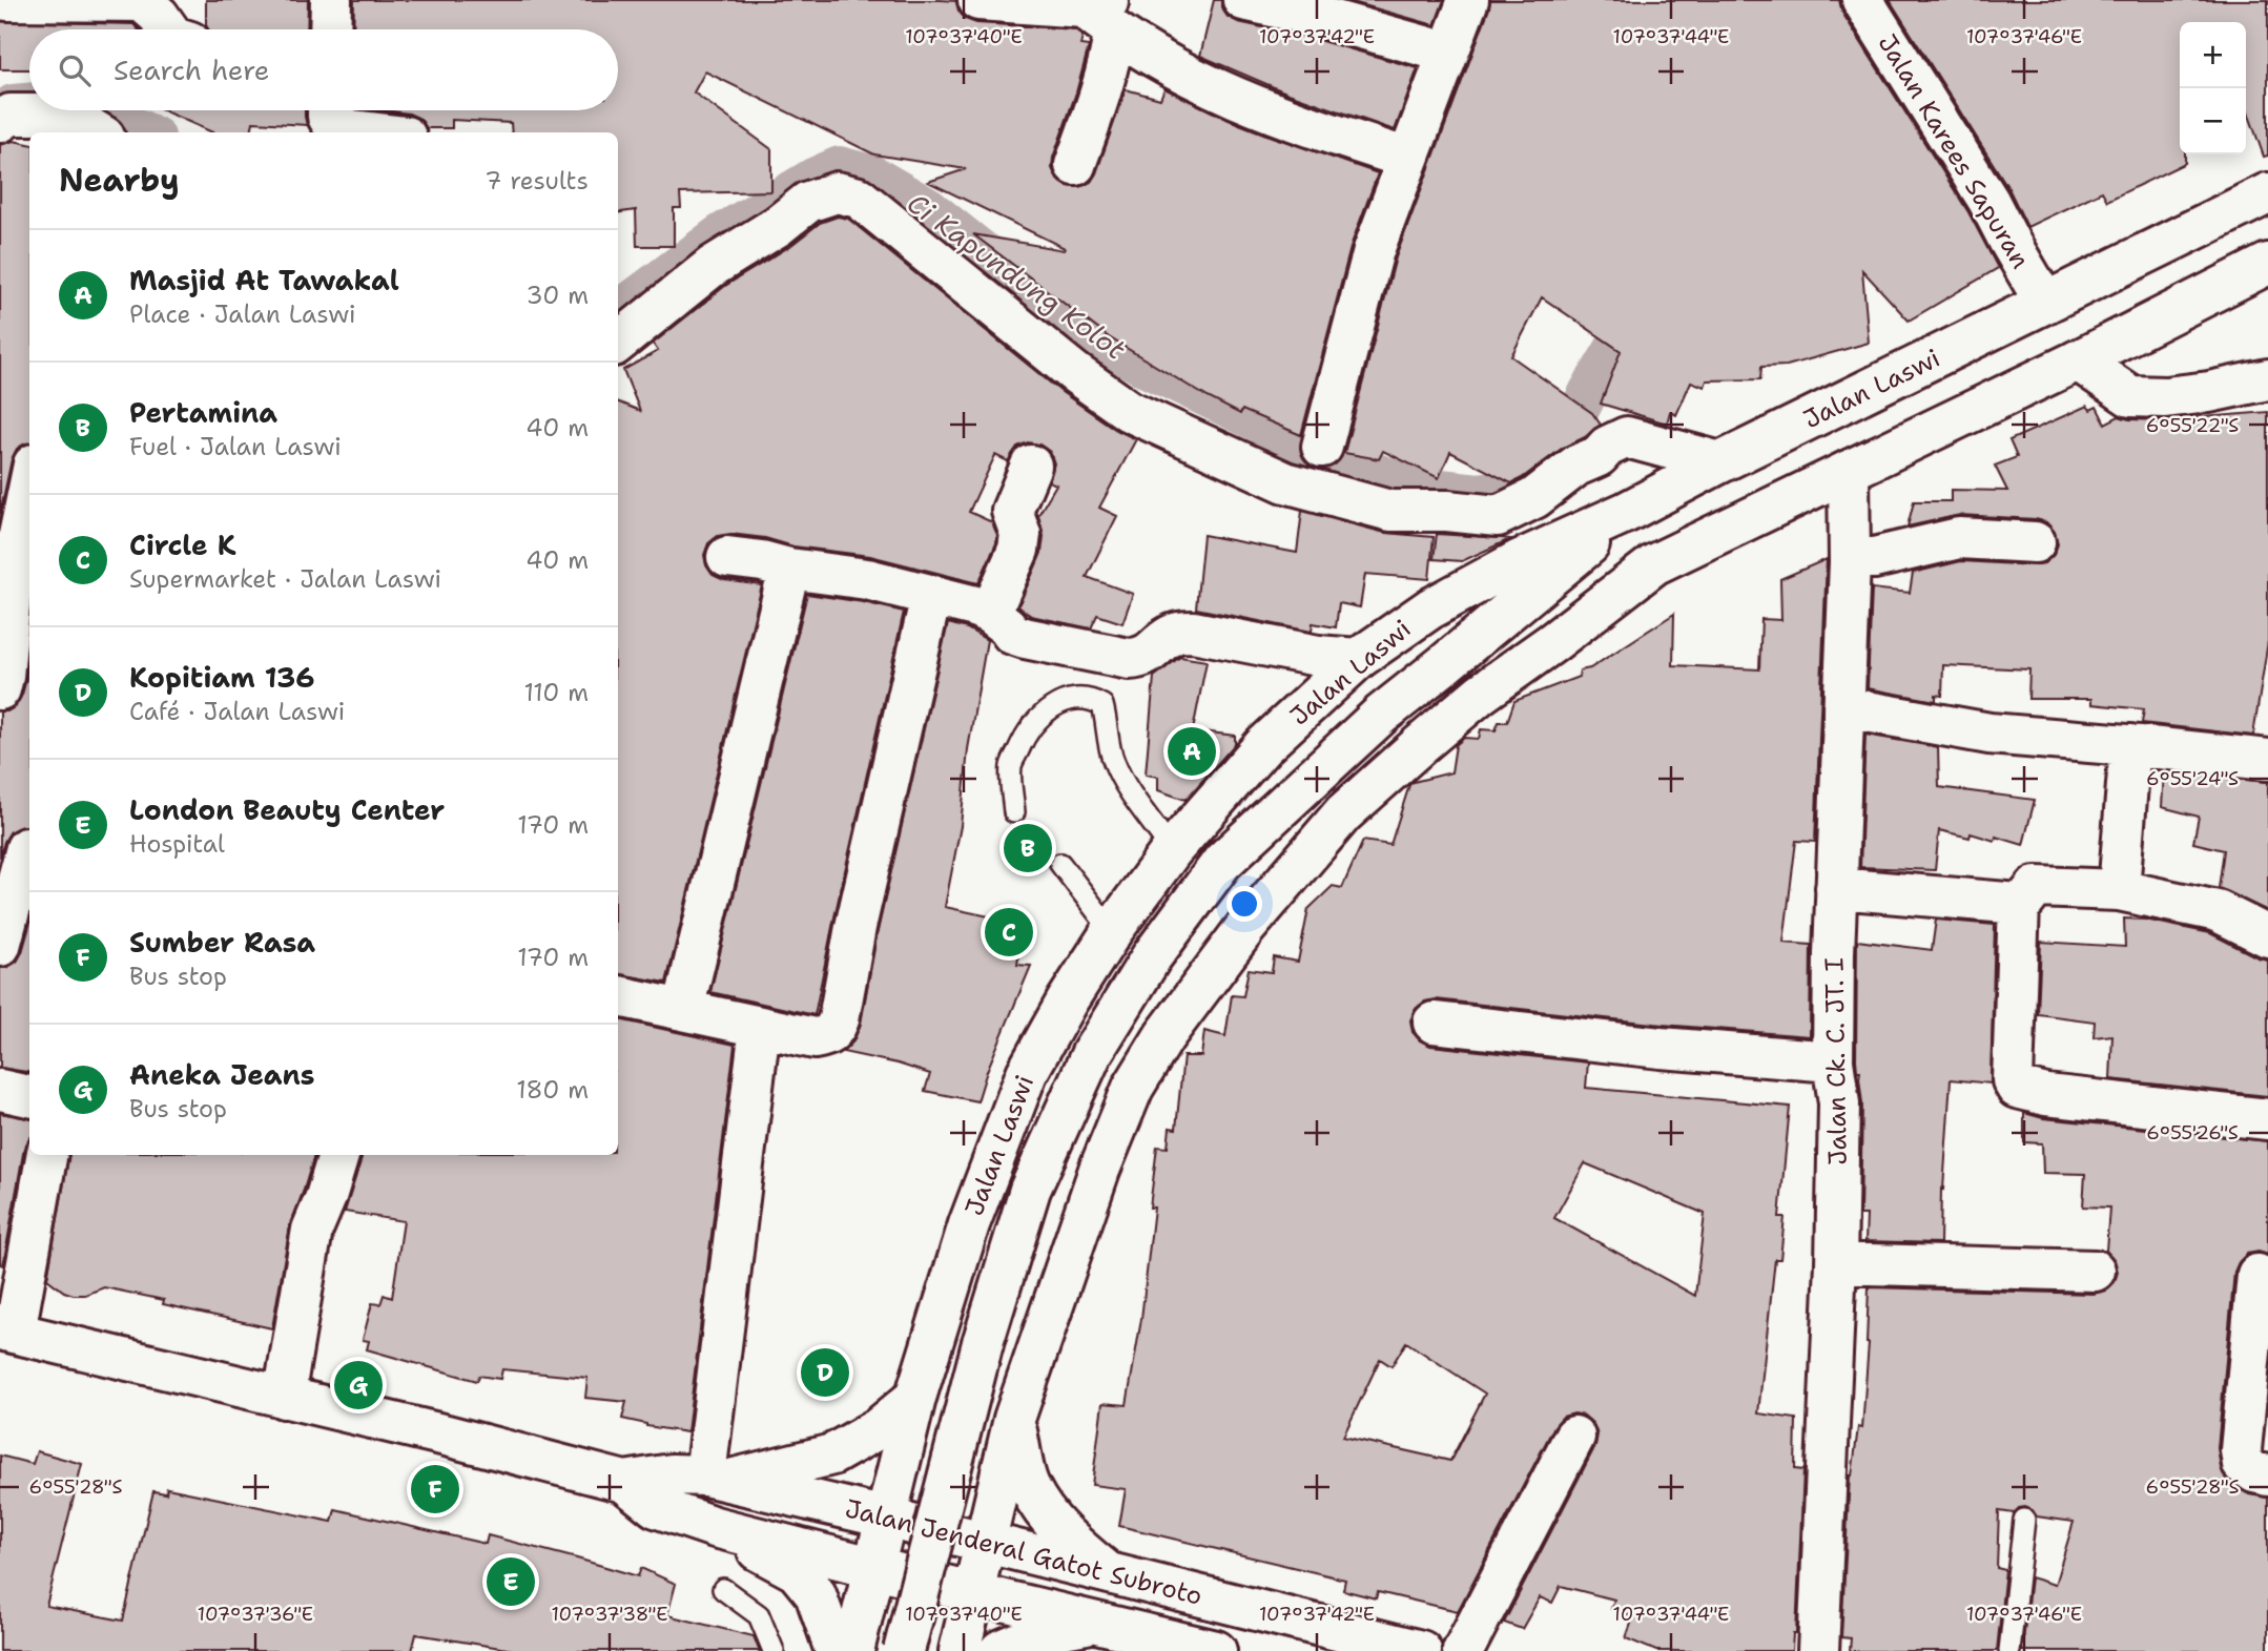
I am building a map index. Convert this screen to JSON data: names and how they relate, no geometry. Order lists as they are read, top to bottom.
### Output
{
  "streets": {
    "street": [
      "Jalan Karees Sapuran",
      "Jalan Laswi",
      "Jalan Ck. C. JT. I",
      "Jalan Jenderal Gatot Subroto"
    ]
  },
  "crossings": [
    ["Jalan Karees Sapuran", "Jalan Laswi"],
    ["Jalan Laswi", "Jalan Jenderal Gatot Subroto"]
  ],
  "water": ["Ci Kapundung Kolot"],
  "page": {
    "map_buttons": ["+", "−"],
    "search": "Search here",
    "heading": ["Nearby", "7 results"],
    "list": [
      {
        "mark": "A",
        "name": "Masjid At Tawakal",
        "note": "Place · Jalan Laswi",
        "value": "30 m"
      },
      {
        "mark": "B",
        "name": "Pertamina",
        "note": "Fuel · Jalan Laswi",
        "value": "40 m"
      },
      {
        "mark": "C",
        "name": "Circle K",
        "note": "Supermarket · Jalan Laswi",
        "value": "40 m"
      },
      {
        "mark": "D",
        "name": "Kopitiam 136",
        "note": "Café · Jalan Laswi",
        "value": "110 m"
      },
      {
        "mark": "E",
        "name": "London Beauty Center",
        "note": "Hospital",
        "value": "170 m"
      },
      {
        "mark": "F",
        "name": "Sumber Rasa",
        "note": "Bus stop",
        "value": "170 m"
      },
      {
        "mark": "G",
        "name": "Aneka Jeans",
        "note": "Bus stop",
        "value": "180 m"
      }
    ],
    "pins": [
      "A",
      "B",
      "C",
      "D",
      "G",
      "F",
      "E"
    ]
  },
  "coordinates": [
    "107°37'40\"E",
    "107°37'42\"E",
    "107°37'44\"E",
    "107°37'46\"E",
    "6°55'22\"S",
    "6°55'24\"S",
    "6°55'26\"S",
    "6°55'28\"S",
    "107°37'36\"E",
    "107°37'38\"E"
  ]
}
